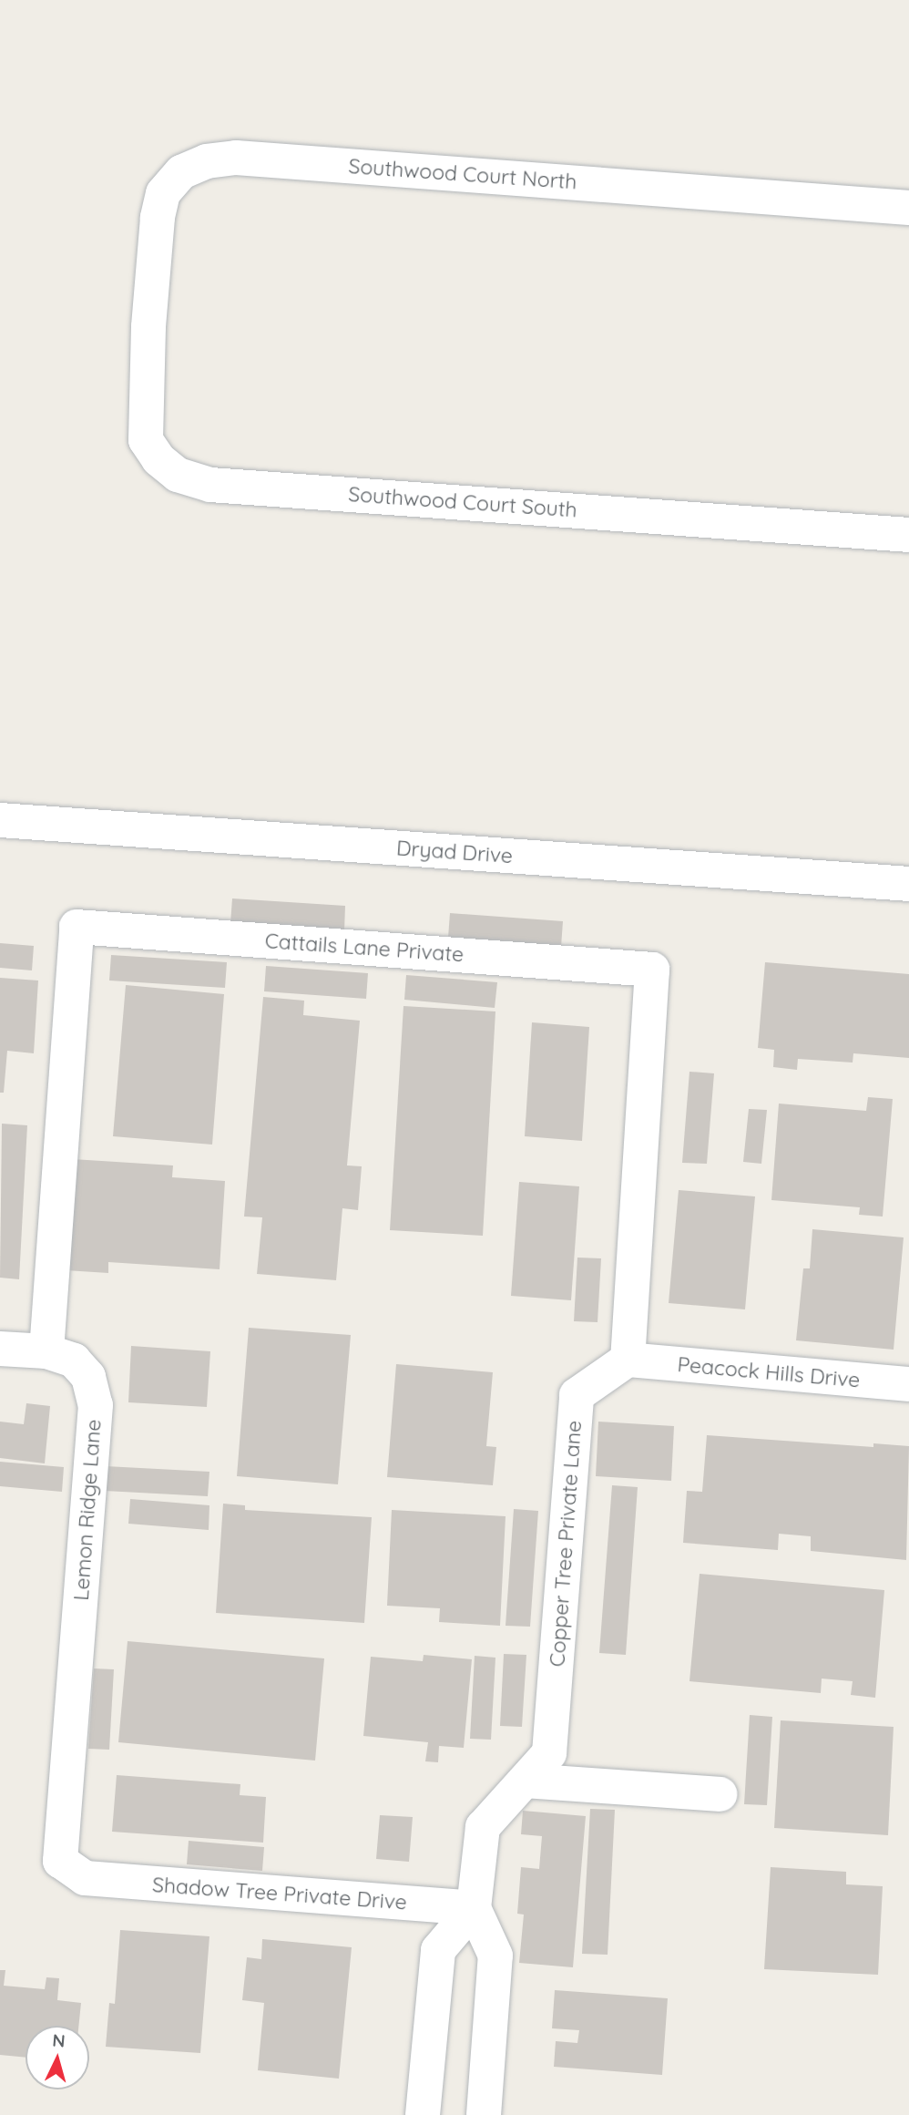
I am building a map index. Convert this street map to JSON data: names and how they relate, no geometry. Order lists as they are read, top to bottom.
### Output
{
  "streets": {
    "street": [
      "Southwood Court North",
      "Southwood Court South",
      "Dryad Drive",
      "Cattails Lane Private",
      "Peacock Hills Drive",
      "Lemon Ridge Lane",
      "Copper Tree Private Lane",
      "Shadow Tree Private Drive"
    ]
  },
  "crossings": [
    ["Southwood Court North", "Southwood Court South"],
    ["Cattails Lane Private", "Peacock Hills Drive"],
    ["Cattails Lane Private", "Lemon Ridge Lane"],
    ["Cattails Lane Private", "Copper Tree Private Lane"],
    ["Peacock Hills Drive", "Copper Tree Private Lane"],
    ["Lemon Ridge Lane", "Shadow Tree Private Drive"],
    ["Copper Tree Private Lane", "Shadow Tree Private Drive"]
  ],
  "north": "top"
}
